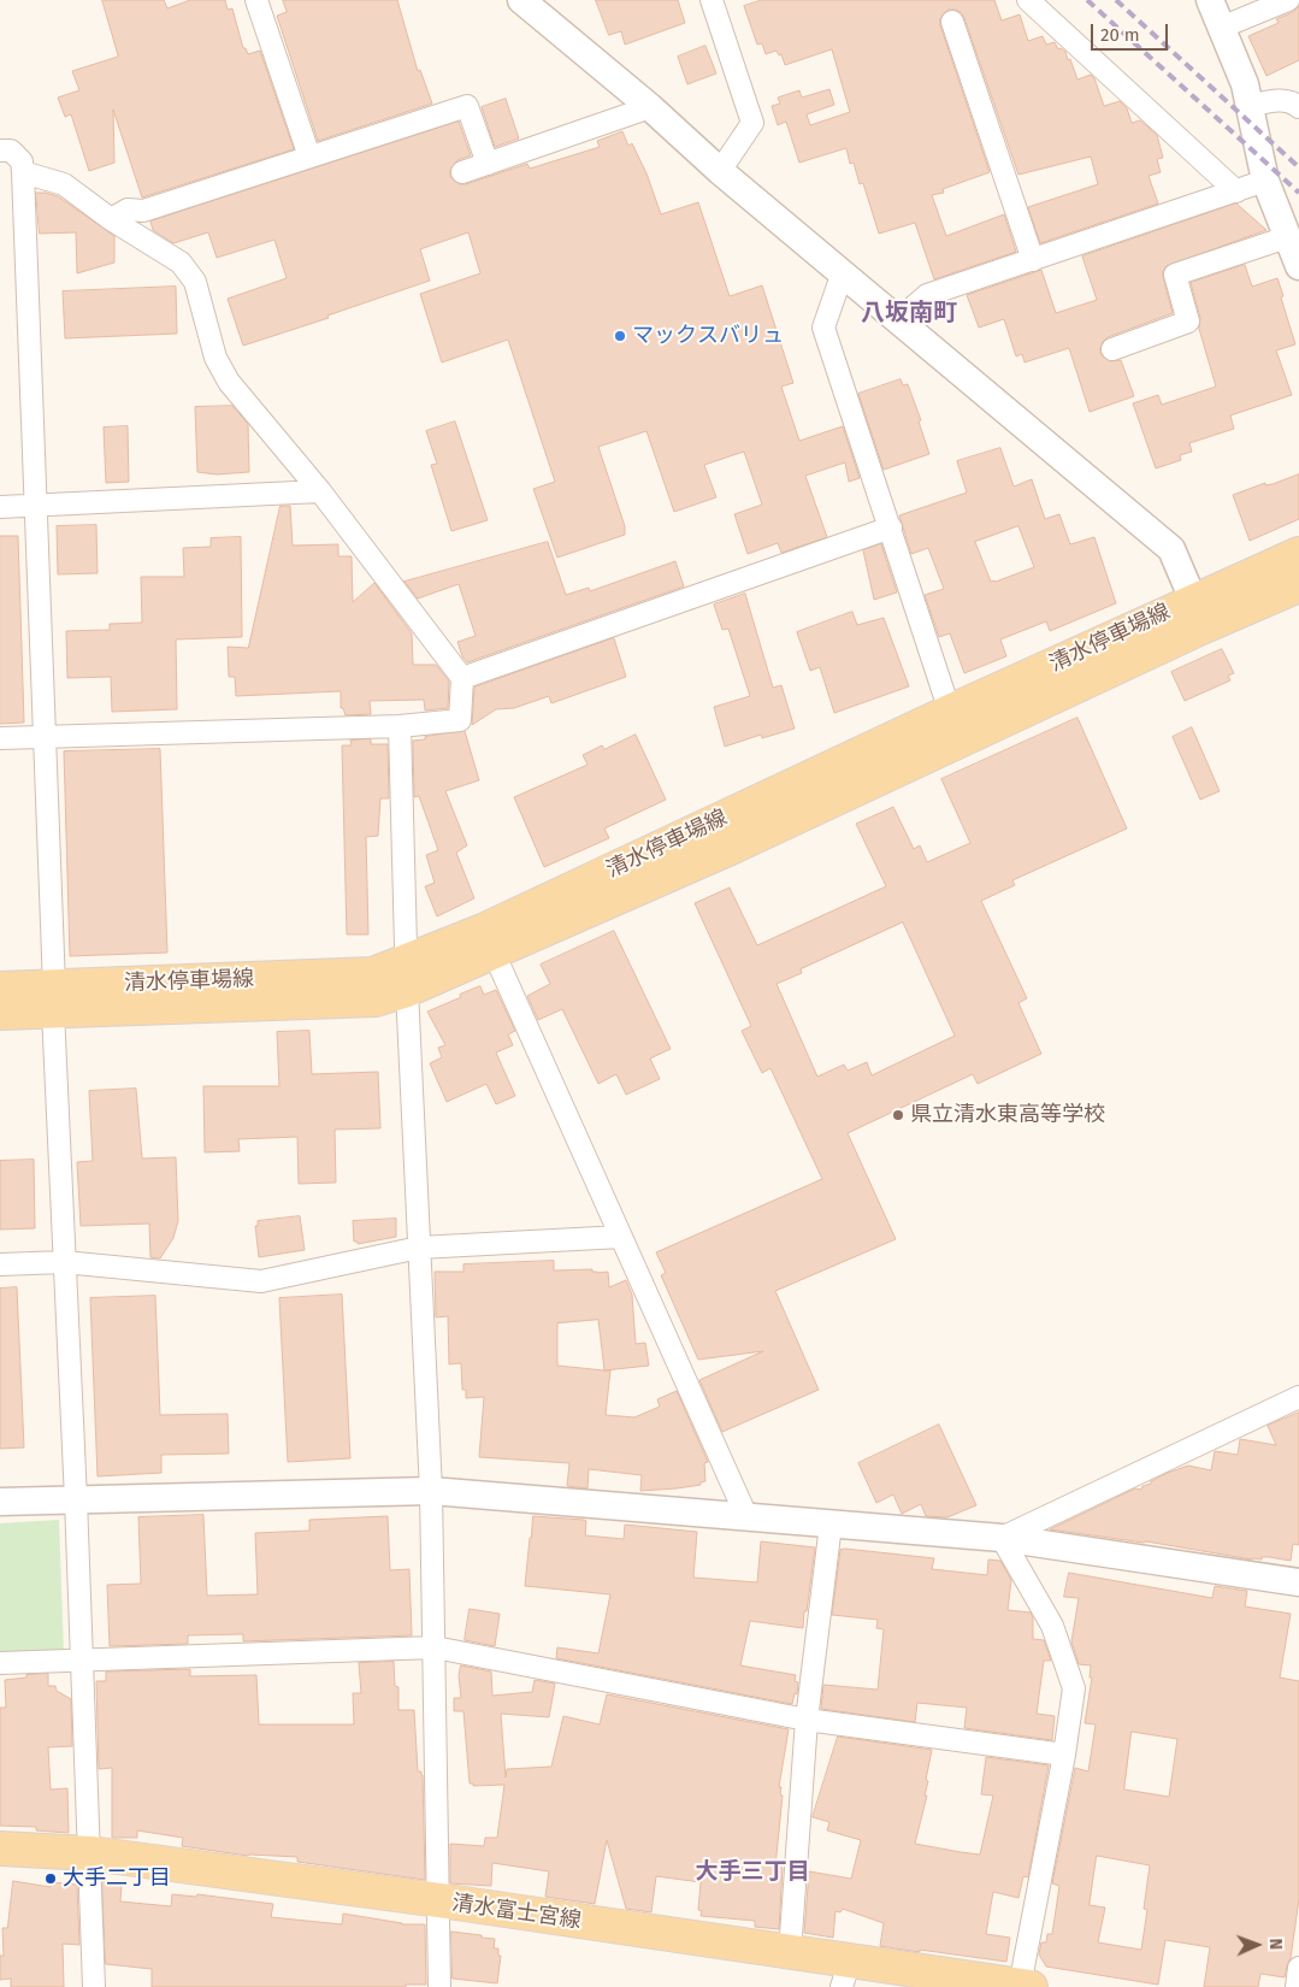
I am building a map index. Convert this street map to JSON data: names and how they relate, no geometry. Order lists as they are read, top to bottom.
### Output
{
  "streets": {
    "main road": ["清水停車場線", "清水富士宮線"]
  },
  "districts": ["八坂南町", "大手三丁目"],
  "places": ["マックスバリュ", "県立清水東高等学校", "大手二丁目"],
  "scale_bar": "20 m",
  "north": "right"
}
